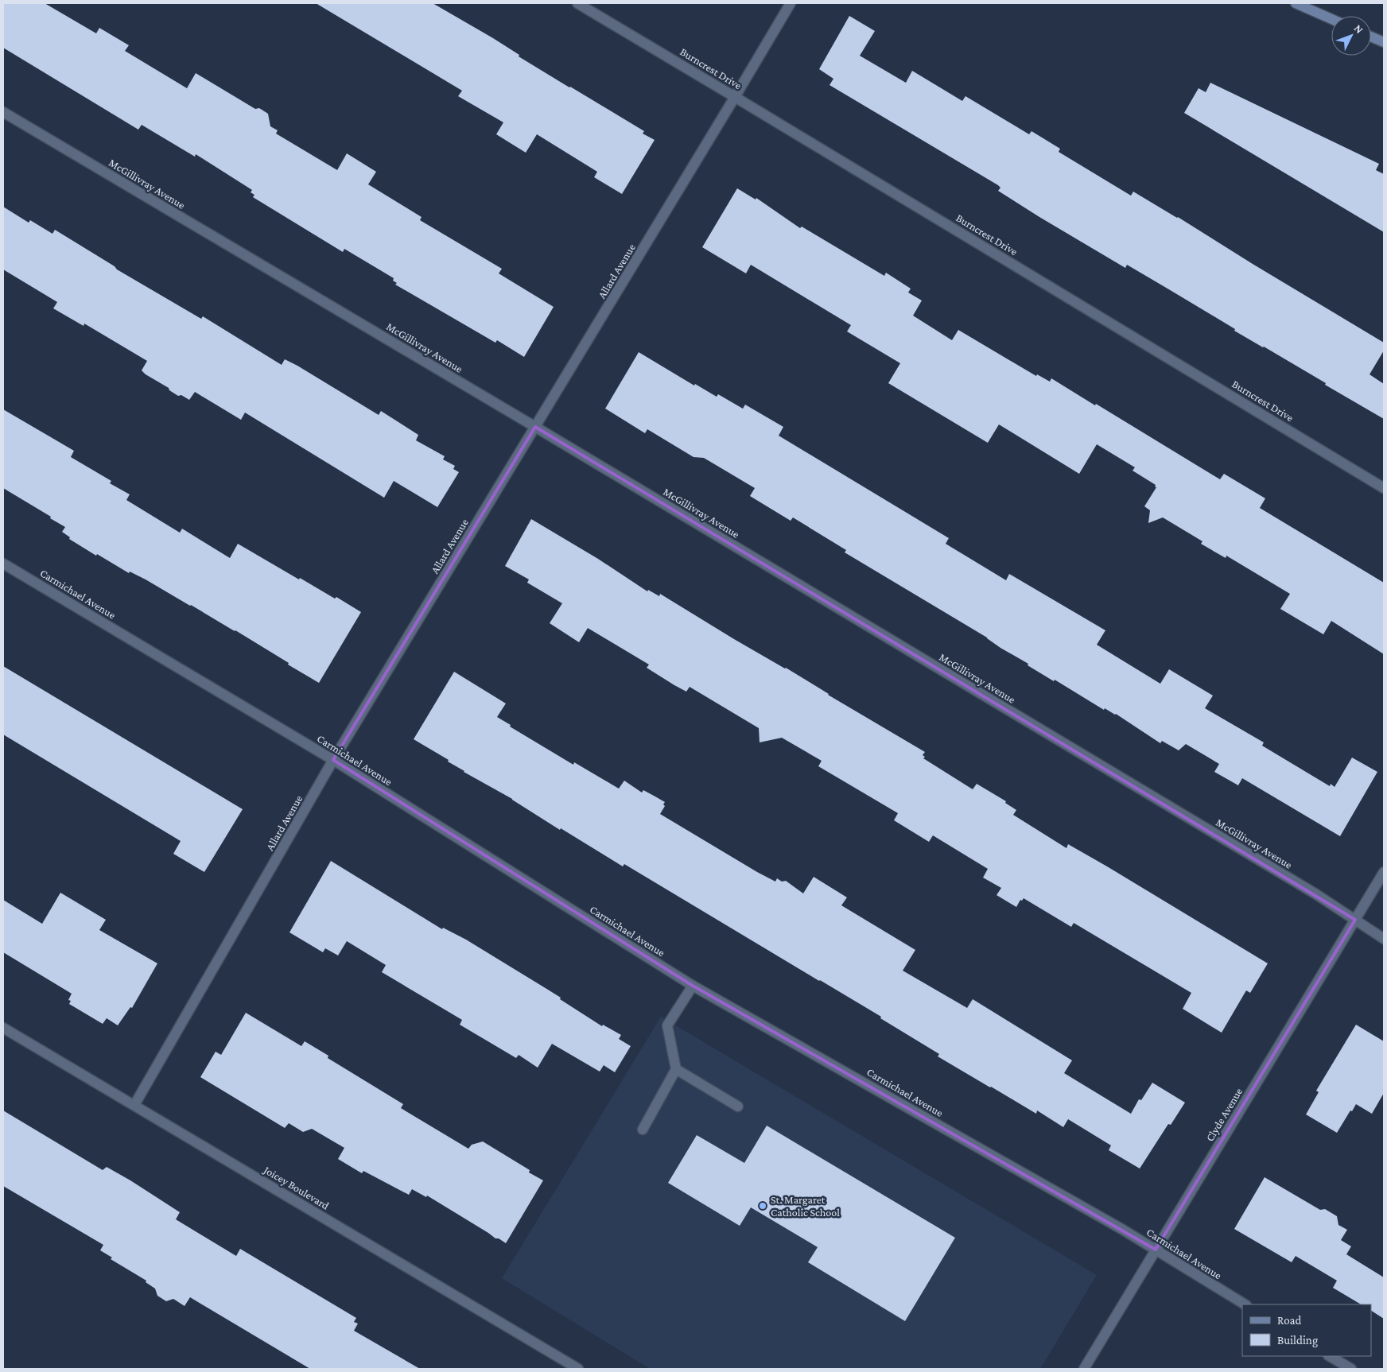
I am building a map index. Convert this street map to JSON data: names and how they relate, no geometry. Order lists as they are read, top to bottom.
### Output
{
  "streets": {
    "street": [
      "Burncrest Drive",
      "McGillivray Avenue",
      "Allard Avenue",
      "Carmichael Avenue",
      "Clyde Avenue",
      "Joicey Boulevard"
    ]
  },
  "crossings": [
    ["Burncrest Drive", "Allard Avenue"],
    ["McGillivray Avenue", "Allard Avenue"],
    ["McGillivray Avenue", "Clyde Avenue"],
    ["Allard Avenue", "Carmichael Avenue"],
    ["Allard Avenue", "Joicey Boulevard"],
    ["Carmichael Avenue", "Clyde Avenue"]
  ],
  "places": ["St. Margaret Catholic School"],
  "legend": ["Road", "Building"],
  "north": "top right"
}
